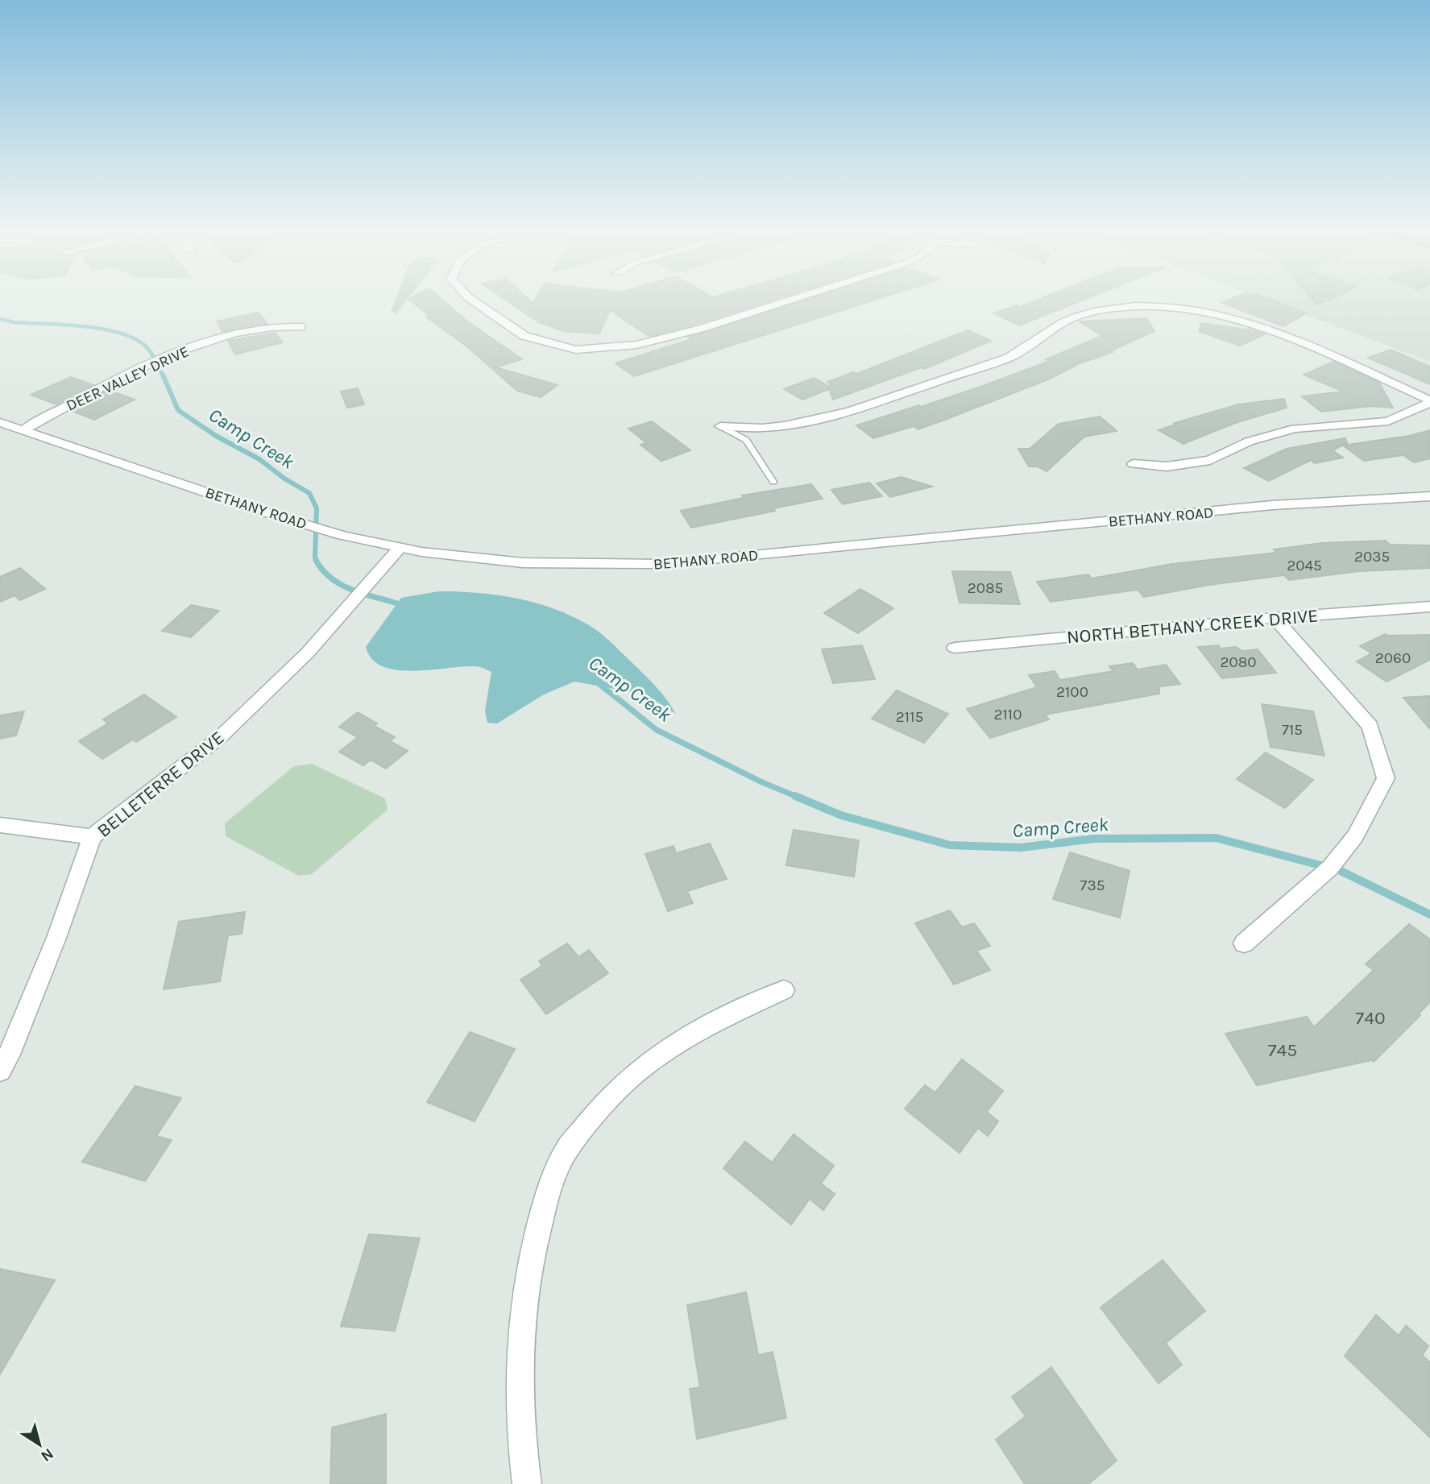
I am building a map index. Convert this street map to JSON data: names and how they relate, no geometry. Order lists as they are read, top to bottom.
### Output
{
  "streets": {
    "street": [
      "DEER VALLEY DRIVE",
      "BETHANY ROAD",
      "NORTH BETHANY CREEK DRIVE",
      "BELLETERRE DRIVE"
    ]
  },
  "crossings": [
    ["DEER VALLEY DRIVE", "BETHANY ROAD"],
    ["BETHANY ROAD", "BELLETERRE DRIVE"]
  ],
  "water": ["Camp Creek"],
  "house_numbers": [
    "2035",
    "2045",
    "2085",
    "2060",
    "2080",
    "2100",
    "2110",
    "2115",
    "715",
    "735",
    "740",
    "745"
  ],
  "north": "bottom right"
}
